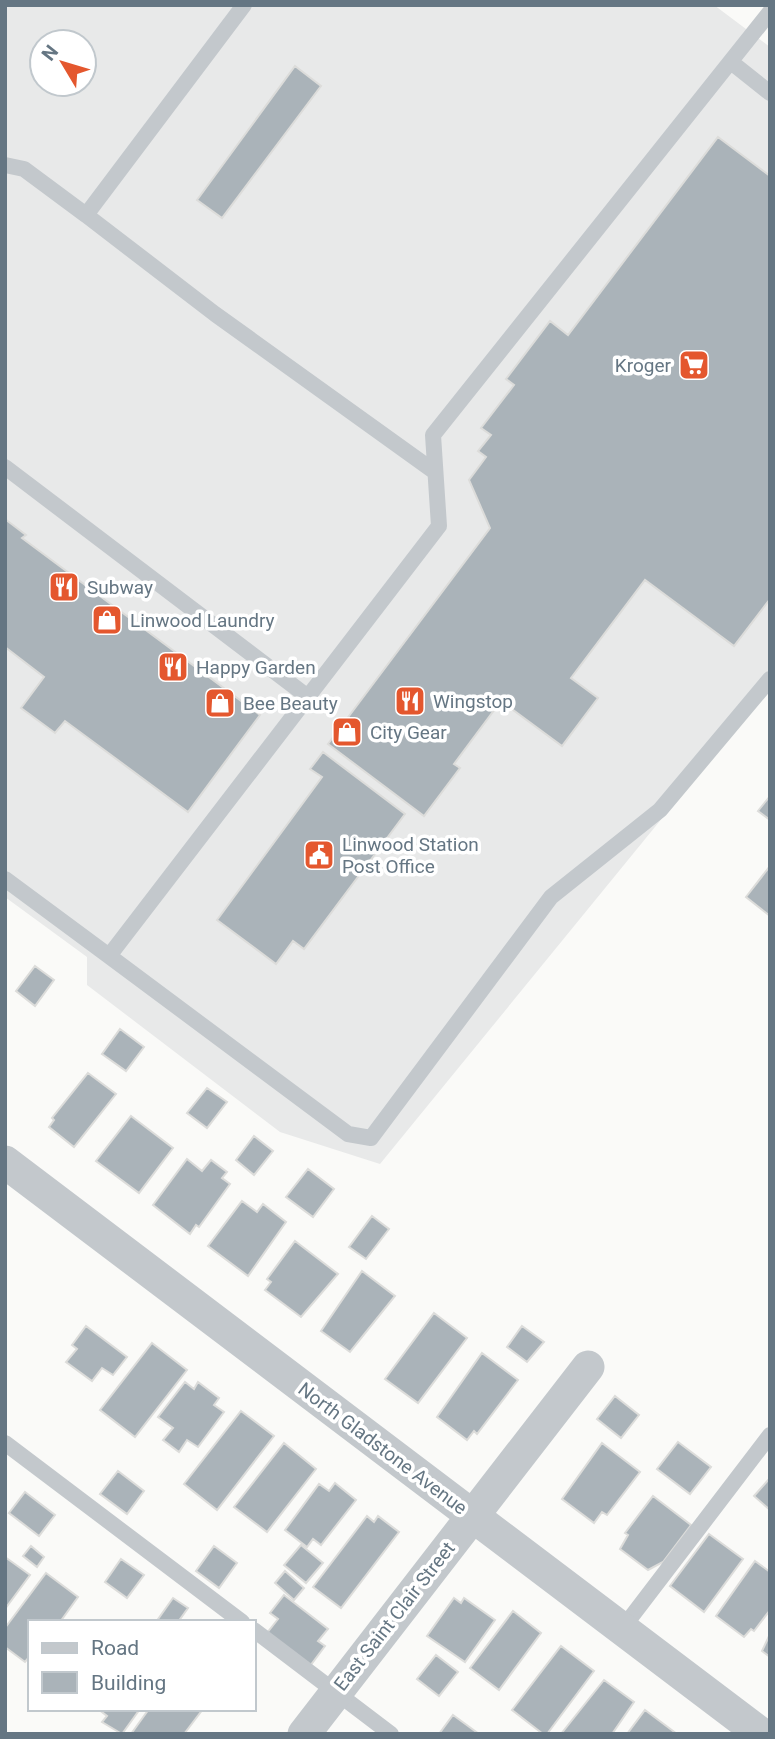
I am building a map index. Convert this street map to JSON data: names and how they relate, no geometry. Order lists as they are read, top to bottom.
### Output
{
  "streets": {
    "street": ["North Gladstone Avenue", "East Saint Clair Street"]
  },
  "crossings": [
    ["North Gladstone Avenue", "East Saint Clair Street"]
  ],
  "places": {
    "supermarket": ["Kroger"],
    "restaurant": ["Subway", "Happy Garden", "Wingstop"],
    "shop": ["Linwood Laundry", "Bee Beauty", "City Gear"],
    "public building": ["Linwood Station Post Office"]
  },
  "legend": ["Road", "Building"],
  "north": "top left"
}
